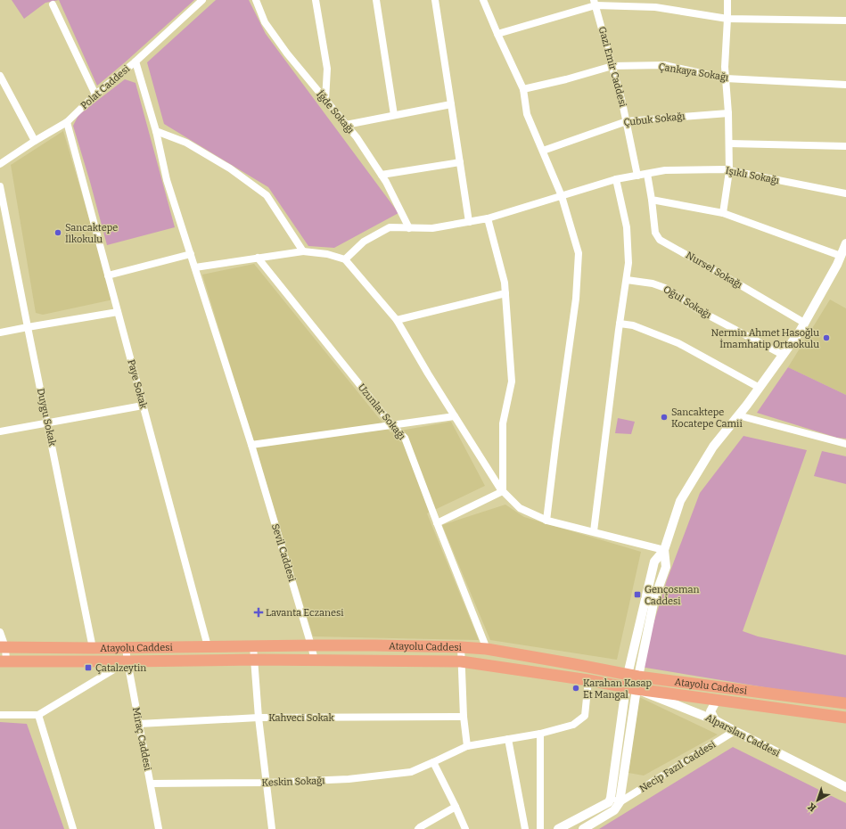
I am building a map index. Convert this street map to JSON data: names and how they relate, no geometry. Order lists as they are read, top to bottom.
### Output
{
  "streets": {
    "main road": ["Atayolu Caddesi"],
    "street": [
      "Gazi Emir Caddesi",
      "Çankaya Sokağı",
      "Polat Caddesi",
      "İğde Sokağı",
      "Çubuk Sokağı",
      "Işıklı Sokağı",
      "Nursel Sokağı",
      "Oğul Sokağı",
      "Paye Sokak",
      "Uzunlar Sokağı",
      "Duygu Sokak",
      "Sevil Caddesi",
      "Kahveci Sokak",
      "Alparslan Caddesi",
      "Miraç Caddesi",
      "Necip Fazıl Caddesi",
      "Keskin Sokağı"
    ]
  },
  "crossings": [
    ["Gazi Emir Caddesi", "Çankaya Sokağı"],
    ["Gazi Emir Caddesi", "Çubuk Sokağı"],
    ["Gazi Emir Caddesi", "Işıklı Sokağı"],
    ["Polat Caddesi", "Paye Sokak"],
    ["Polat Caddesi", "Sevil Caddesi"],
    ["İğde Sokağı", "Işıklı Sokağı"],
    ["Işıklı Sokağı", "Nursel Sokağı"],
    ["Paye Sokak", "Atayolu Caddesi"],
    ["Uzunlar Sokağı", "Atayolu Caddesi"],
    ["Duygu Sokak", "Atayolu Caddesi"],
    ["Sevil Caddesi", "Atayolu Caddesi"],
    ["Atayolu Caddesi", "Alparslan Caddesi"],
    ["Atayolu Caddesi", "Miraç Caddesi"],
    ["Atayolu Caddesi", "Necip Fazıl Caddesi"],
    ["Atayolu Caddesi", "Keskin Sokağı"],
    ["Kahveci Sokak", "Miraç Caddesi"],
    ["Alparslan Caddesi", "Necip Fazıl Caddesi"],
    ["Miraç Caddesi", "Keskin Sokağı"]
  ],
  "places": {
    "other": [
      "Sancaktepe İlkokulu",
      "Nermin Ahmet Hasoğlu İmamhatip Ortaokulu",
      "Sancaktepe Kocatepe Camii",
      "Karahan Kasap Et Mangal"
    ],
    "transit": ["Gençosman Caddesi", "Çatalzeytin"],
    "health": ["Lavanta Eczanesi"]
  },
  "north": "bottom left"
}
